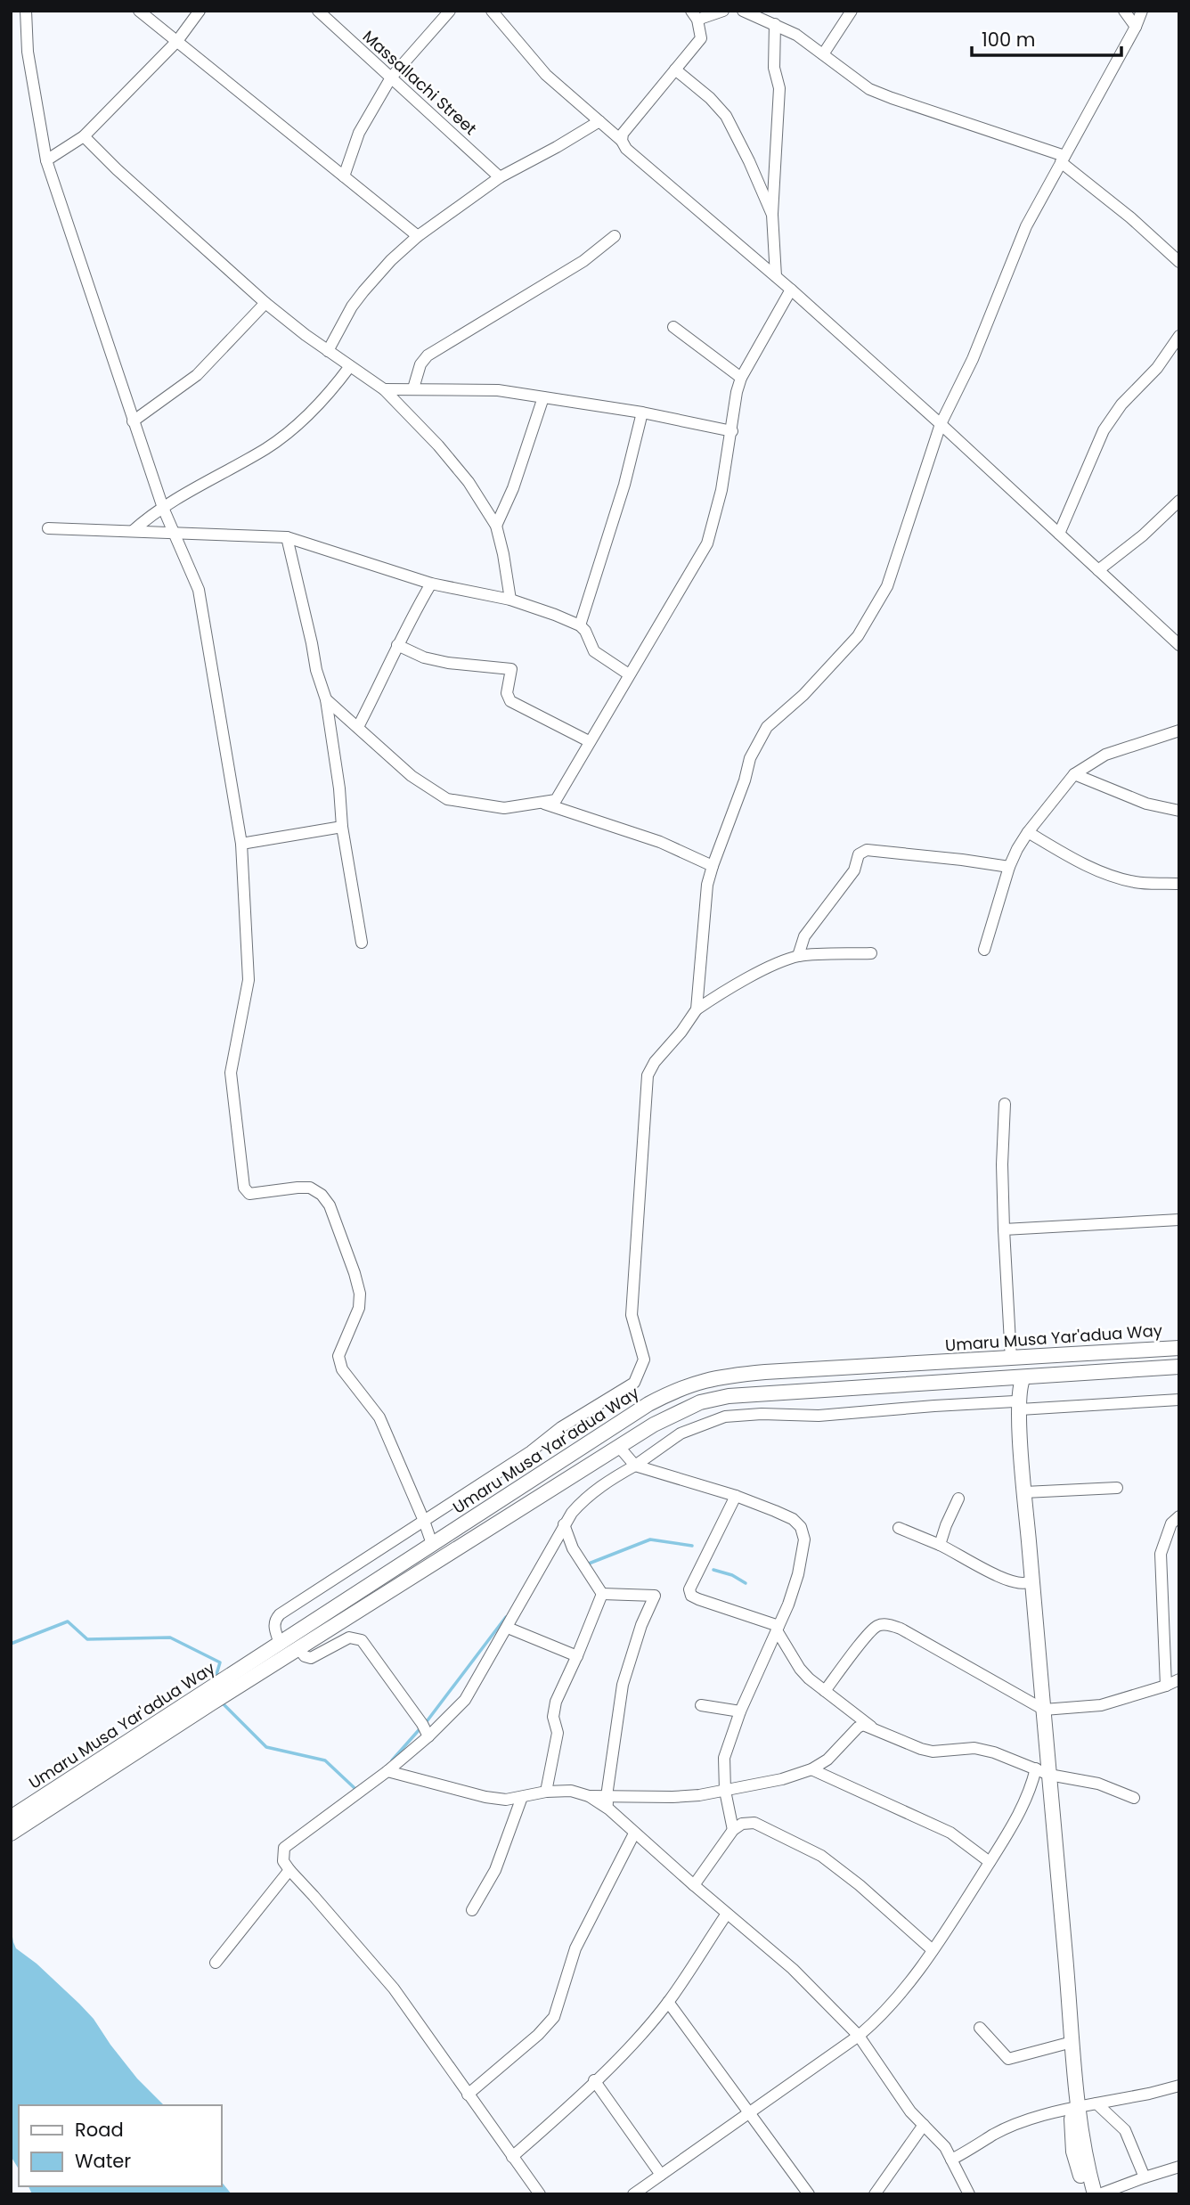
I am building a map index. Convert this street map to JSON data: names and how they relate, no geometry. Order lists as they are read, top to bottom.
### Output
{
  "streets": {
    "main road": ["Umaru Musa Yar'adua Way"],
    "street": ["Massallachi Street"]
  },
  "legend": ["Road", "Water"],
  "scale_bar": "100 m"
}
